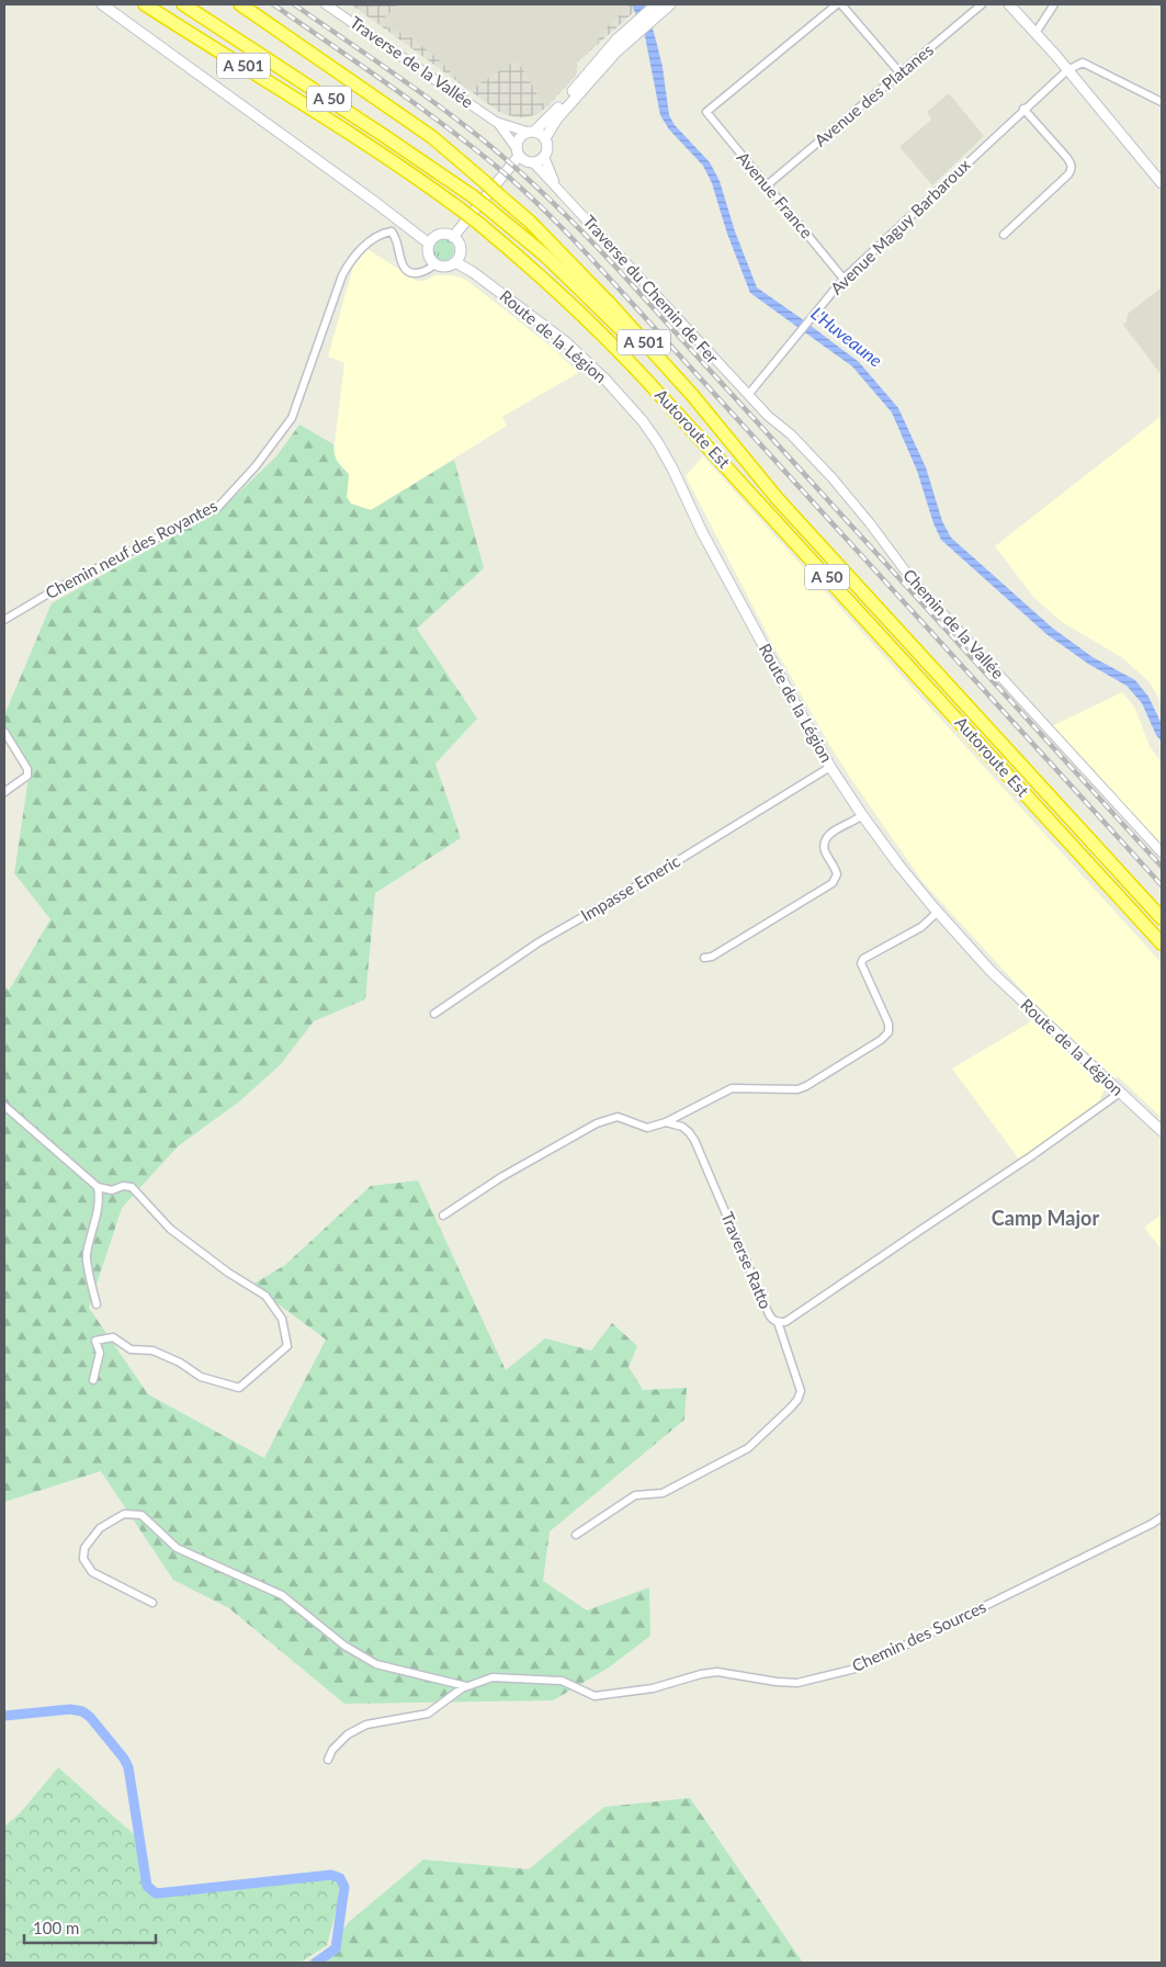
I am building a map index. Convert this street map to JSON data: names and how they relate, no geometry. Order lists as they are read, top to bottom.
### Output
{
  "streets": {
    "highway": ["A 501", "A 50", "Autoroute Est"],
    "main road": ["Route de la Légion"],
    "street": [
      "Traverse de la Vallée",
      "Avenue des Platanes",
      "Avenue France",
      "Avenue Maguy Barbaroux",
      "Traverse du Chemin de Fer",
      "Chemin neuf des Royantes",
      "Chemin de la Vallée",
      "Impasse Emeric",
      "Traverse Ratto",
      "Chemin des Sources"
    ]
  },
  "crossings": [
    ["Traverse de la Vallée", "Traverse du Chemin de Fer"],
    ["Avenue des Platanes", "Avenue France"],
    ["A 50", "Autoroute Est"],
    ["Avenue France", "Avenue Maguy Barbaroux"],
    ["Avenue Maguy Barbaroux", "Traverse du Chemin de Fer"],
    ["Avenue Maguy Barbaroux", "Chemin de la Vallée"],
    ["Traverse du Chemin de Fer", "Chemin de la Vallée"],
    ["Route de la Légion", "Chemin neuf des Royantes"],
    ["Route de la Légion", "Impasse Emeric"],
    ["Route de la Légion", "Traverse Ratto"]
  ],
  "districts": ["Camp Major"],
  "water": ["L'Huveaune"],
  "scale_bar": "100 m"
}
